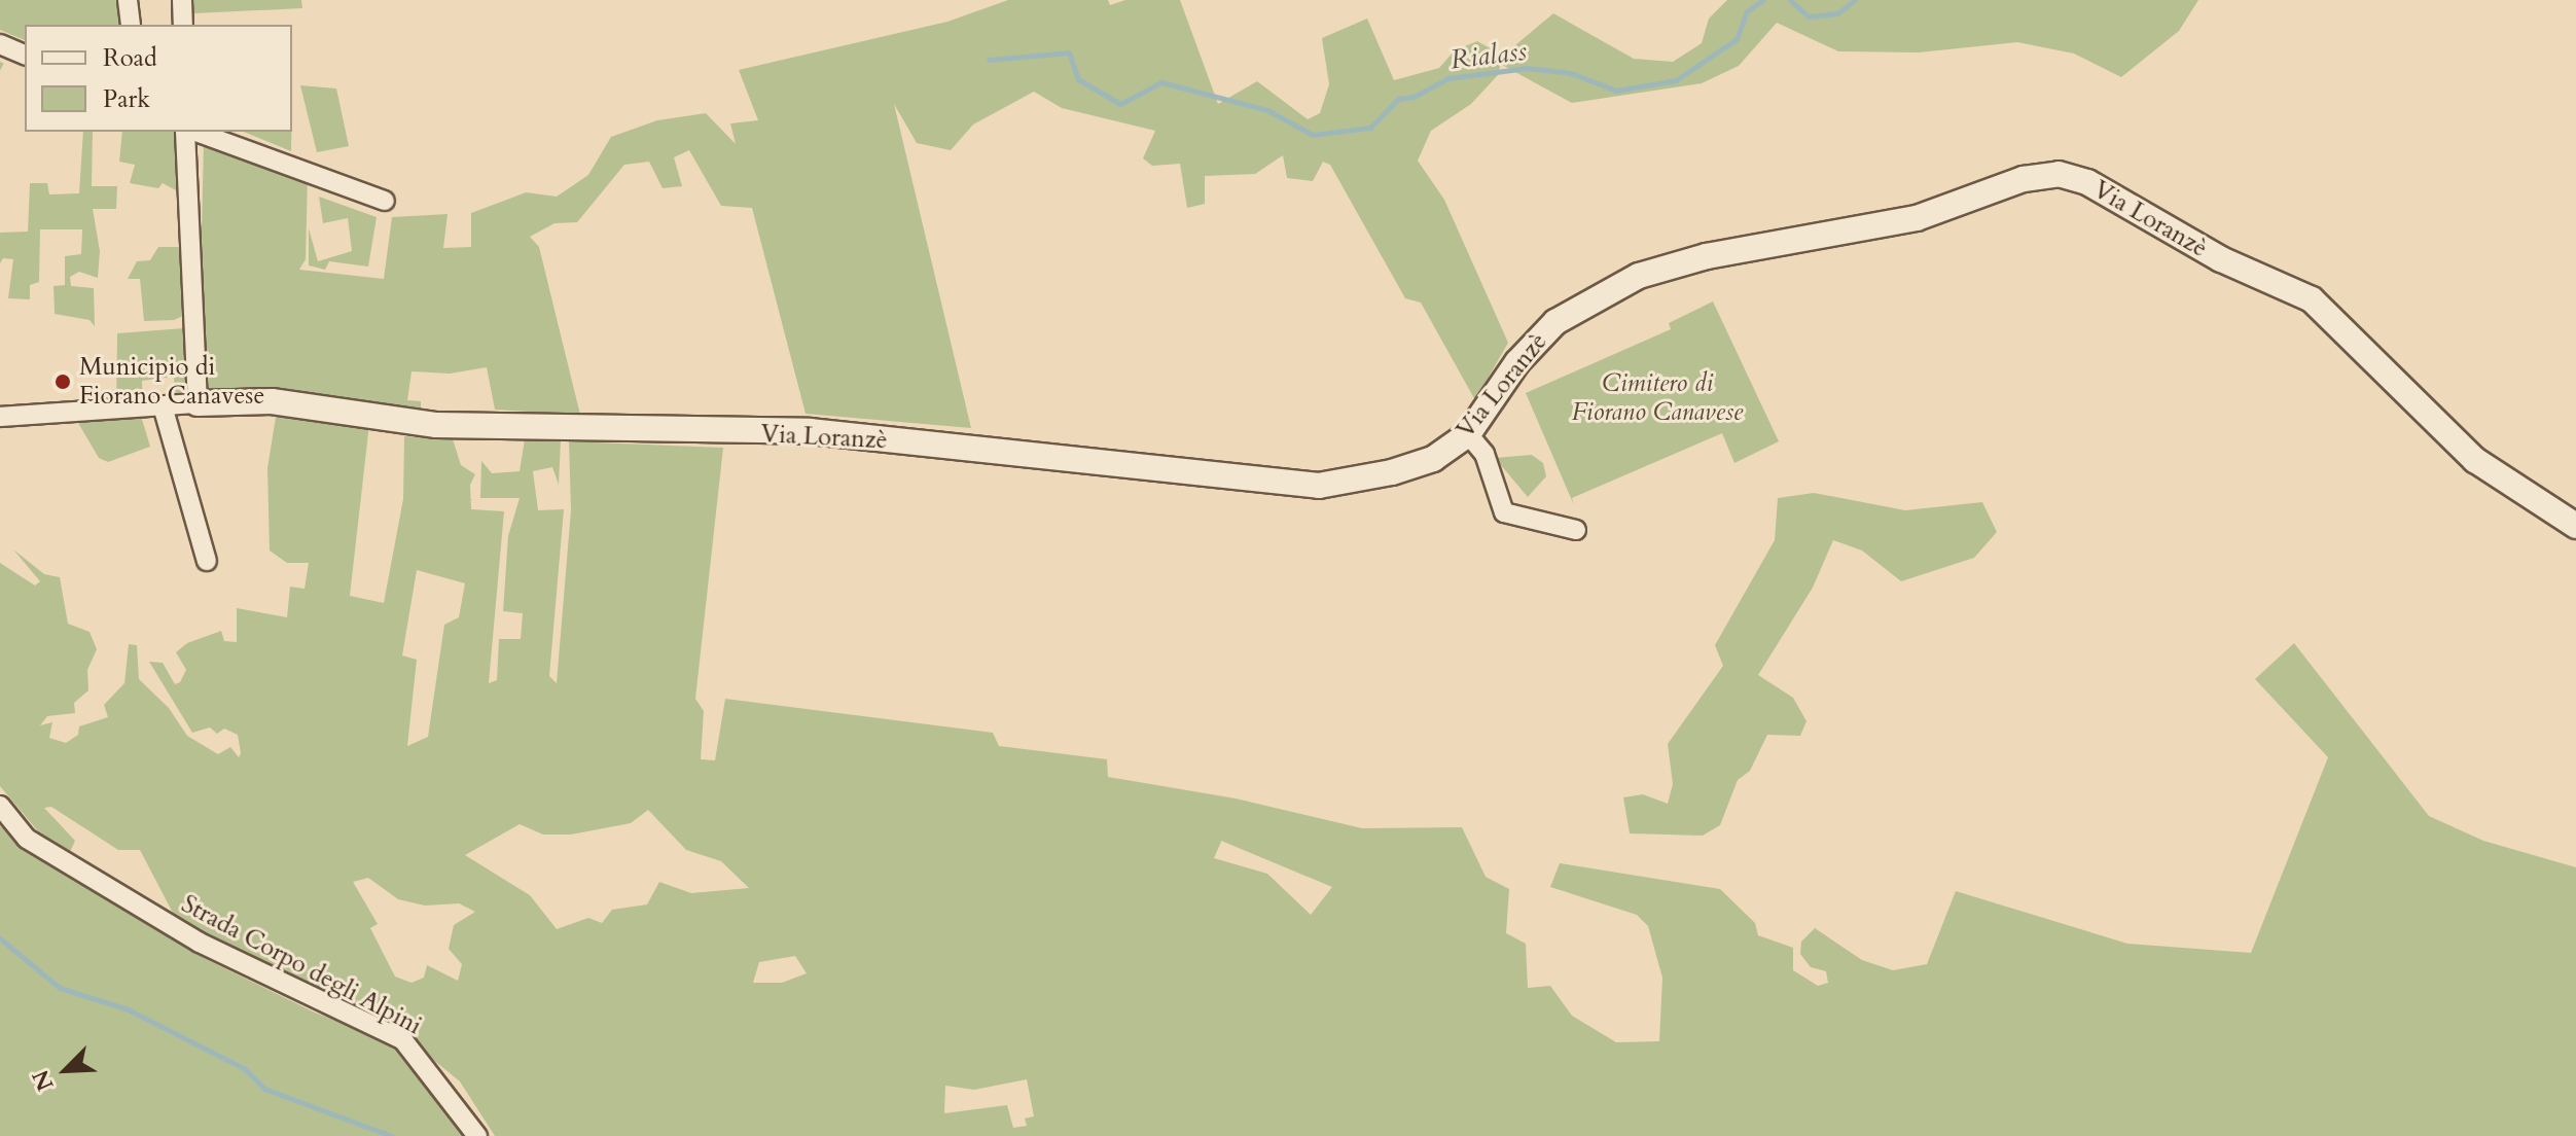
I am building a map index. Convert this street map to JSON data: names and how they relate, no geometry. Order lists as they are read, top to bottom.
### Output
{
  "streets": {
    "street": ["Via Loranzè", "Strada Corpo degli Alpini"]
  },
  "water": ["Rialass"],
  "parks": ["Cimitero di Fiorano Canavese"],
  "places": ["Municipio di Fiorano Canavese"],
  "legend": ["Road", "Park"],
  "north": "bottom left"
}
